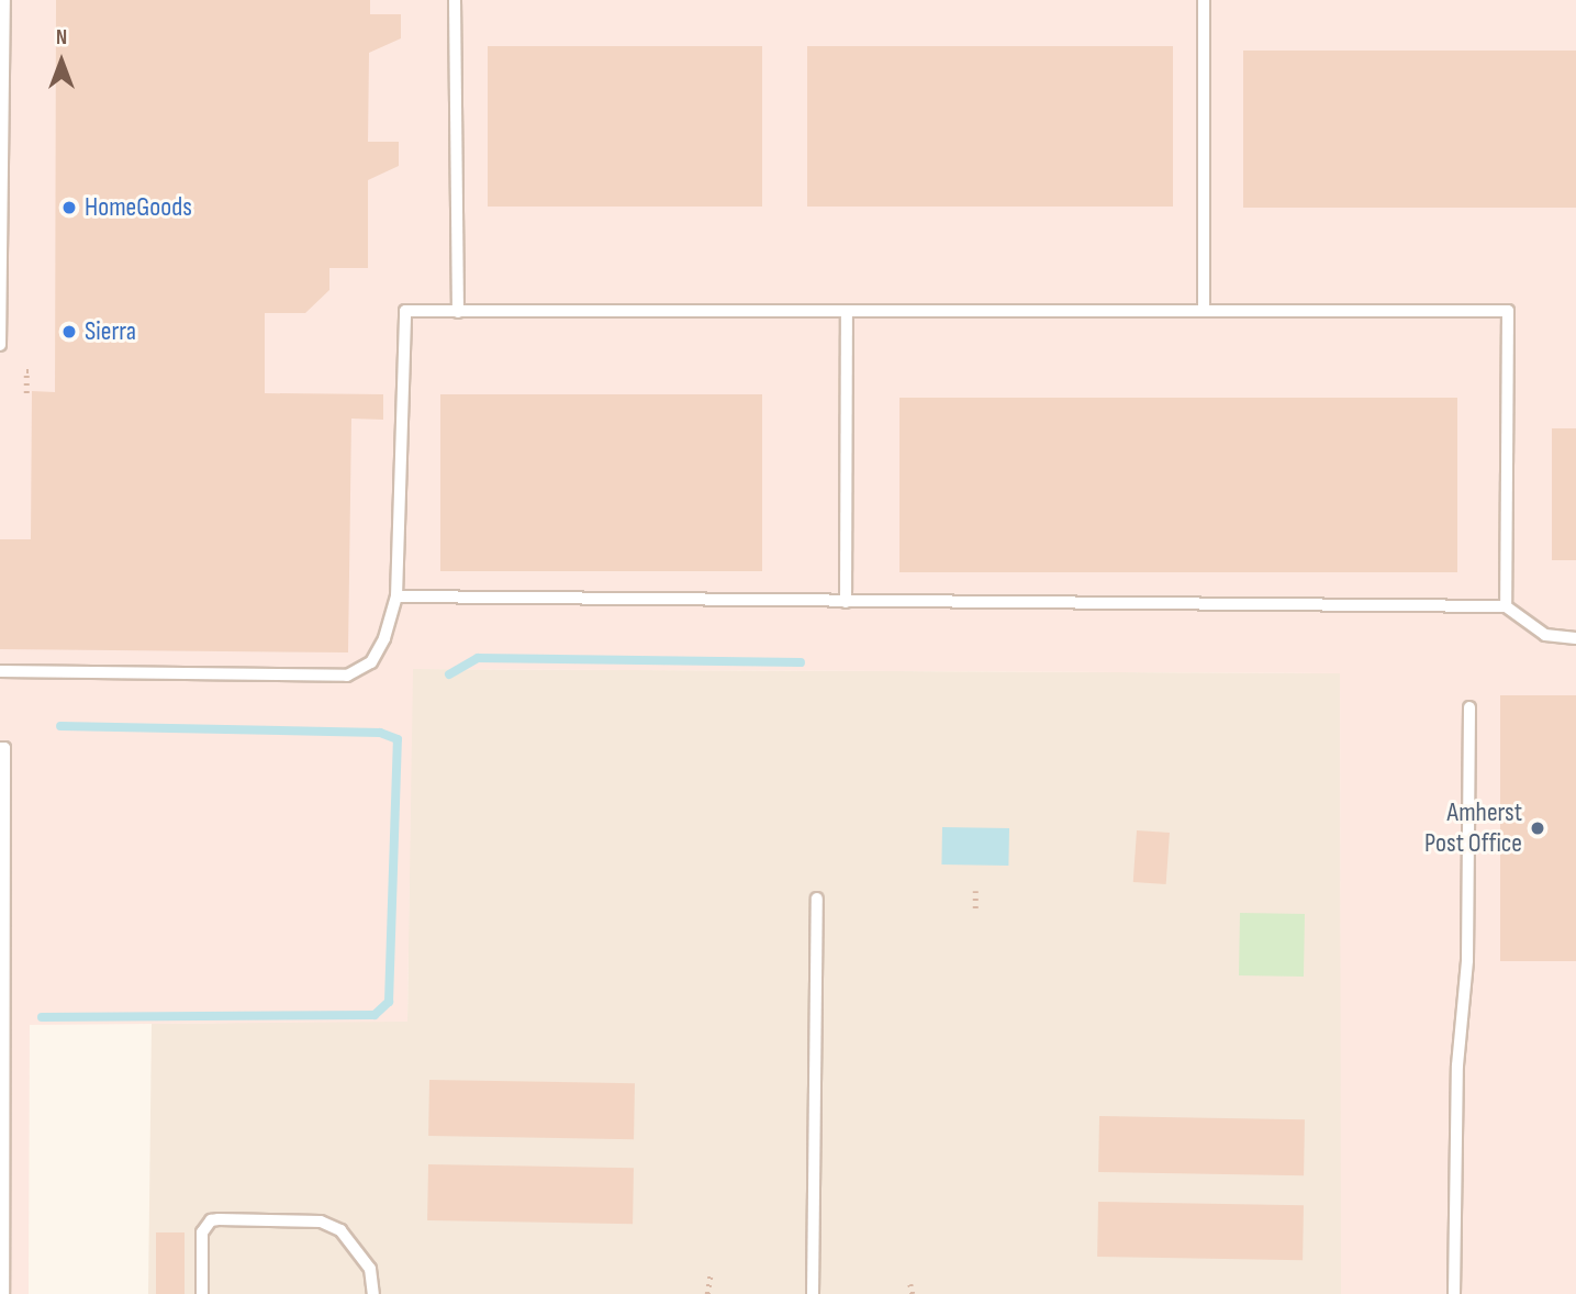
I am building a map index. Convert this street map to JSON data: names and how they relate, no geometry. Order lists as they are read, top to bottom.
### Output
{
  "places": ["HomeGoods", "Sierra", "Amherst Post Office"],
  "north": "top"
}
